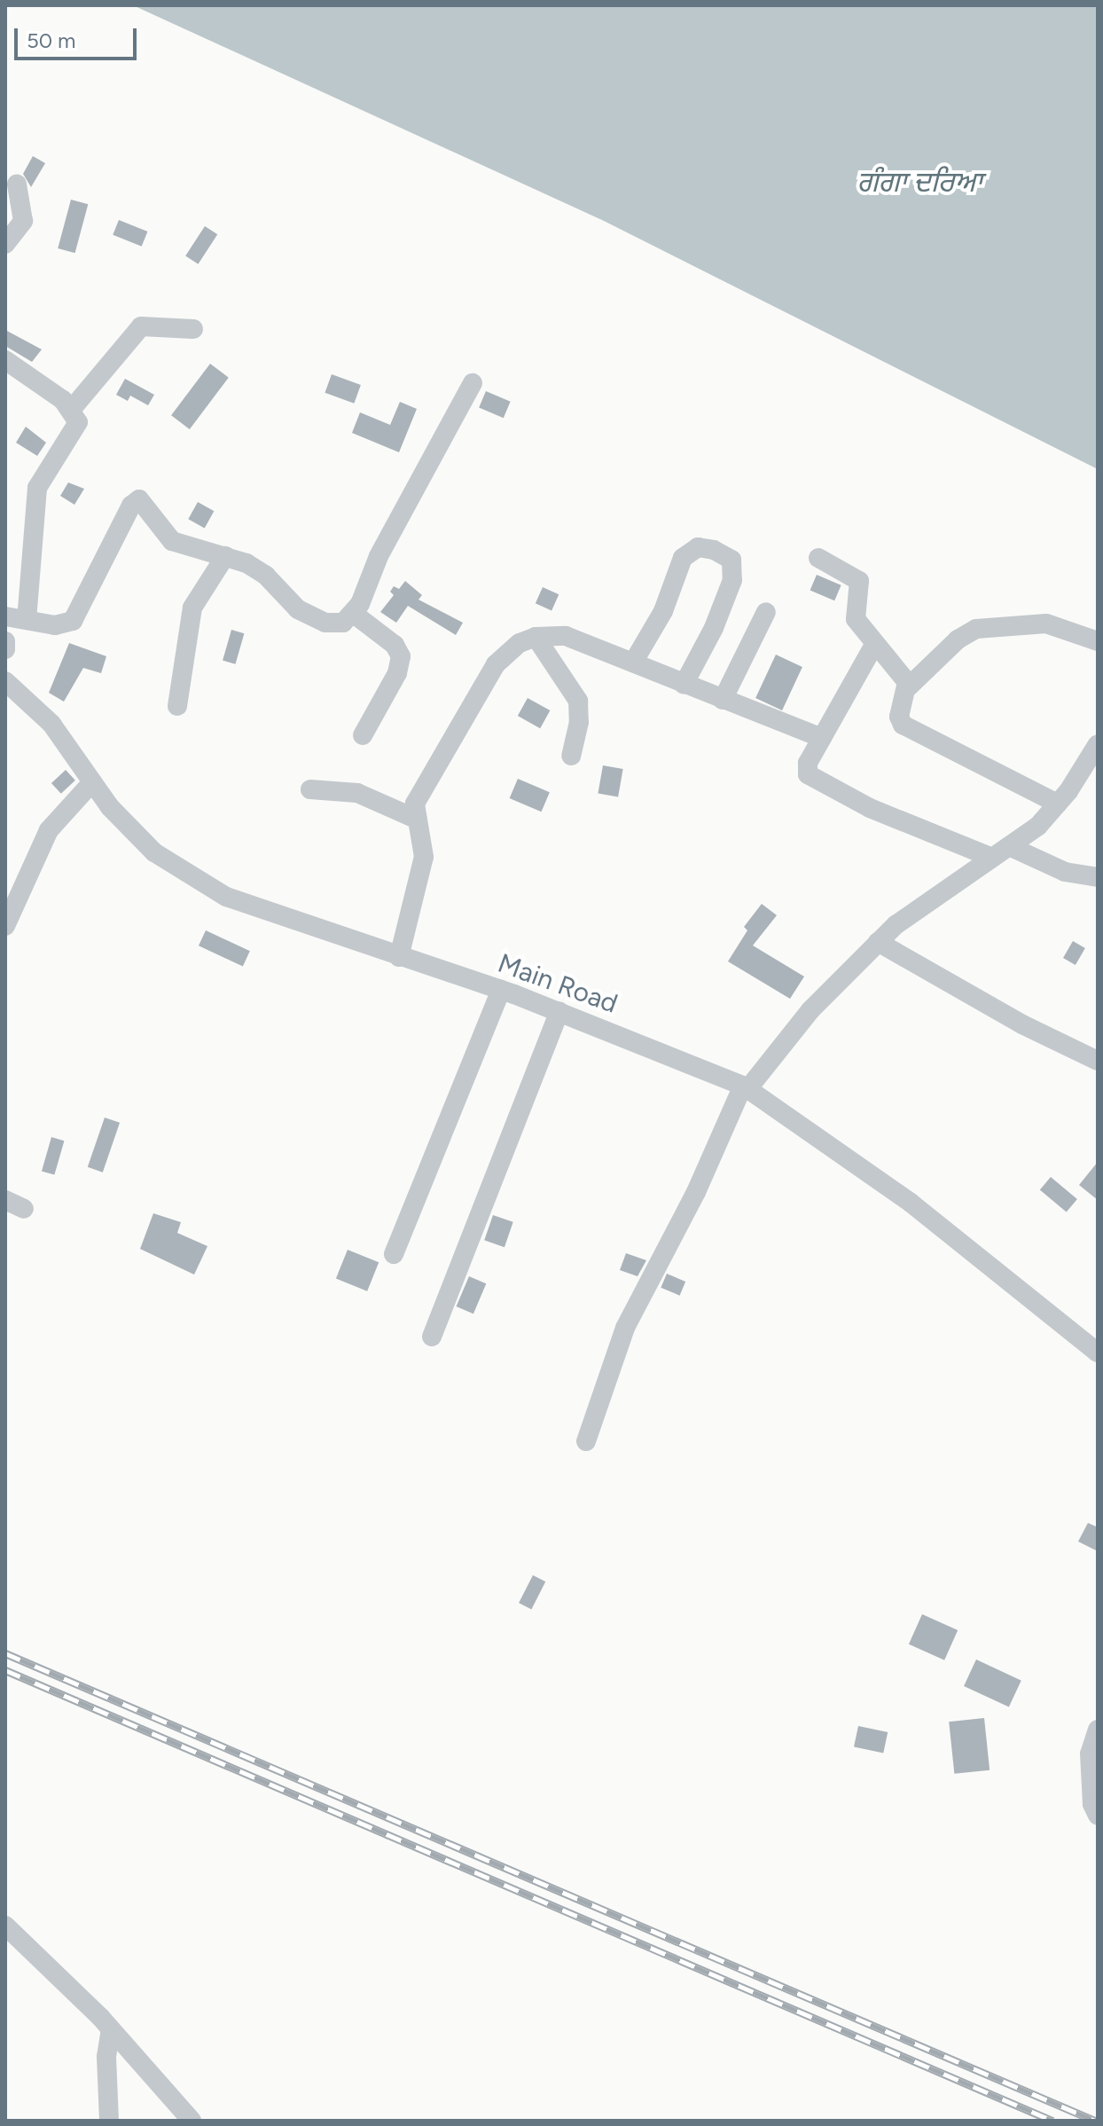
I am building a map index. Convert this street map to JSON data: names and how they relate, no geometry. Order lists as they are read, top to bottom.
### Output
{
  "streets": {
    "street": ["Main Road"]
  },
  "water": ["ਗੰਗਾ ਦਰਿਆ"],
  "scale_bar": "50 m"
}
